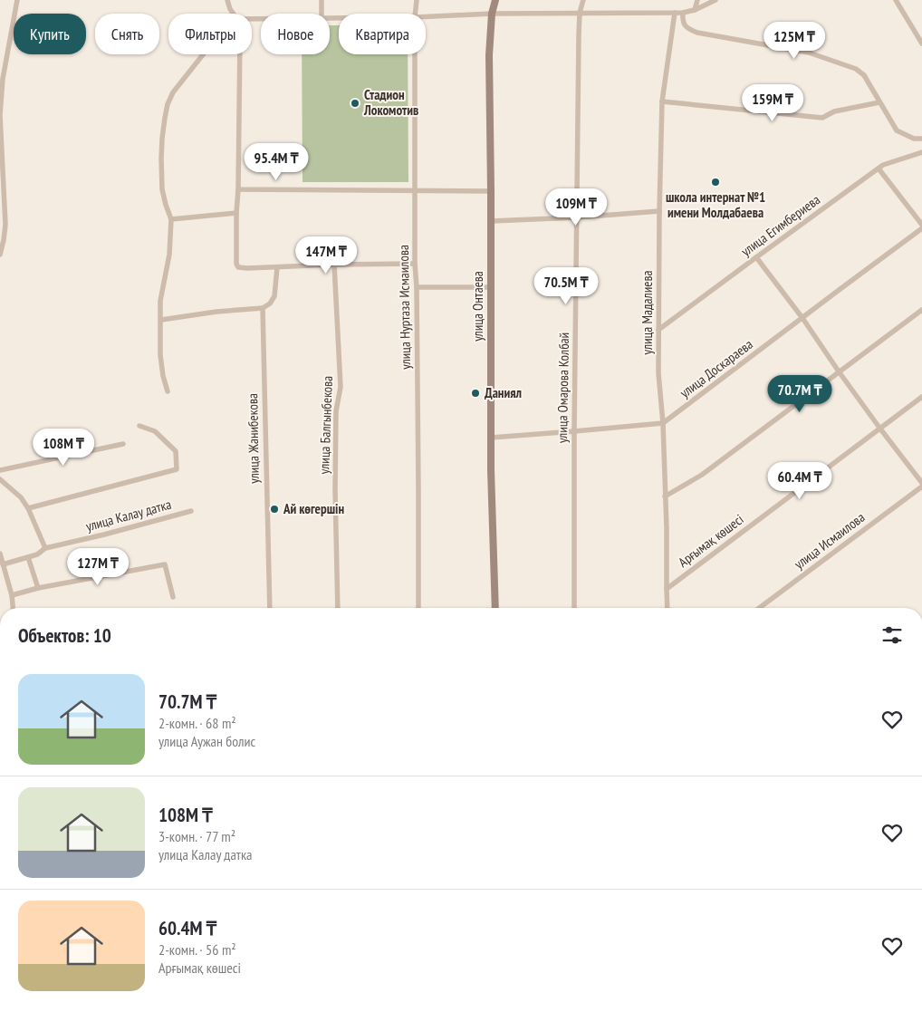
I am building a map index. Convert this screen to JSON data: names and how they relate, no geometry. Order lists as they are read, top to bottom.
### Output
{
  "streets": {
    "main road": ["улица Онтаева"],
    "street": [
      "улица Егимбериева",
      "улица Нуртаза Исмаилова",
      "улица Мадалиева",
      "улица Доскараева",
      "улица Омарова Колбай",
      "улица Балгынбекова",
      "улица Жанибекова",
      "улица Калау датка",
      "Арғымақ көшесі",
      "улица Исмаилова"
    ]
  },
  "crossings": [
    ["улица Егимбериева", "улица Мадалиева"],
    ["улица Мадалиева", "улица Доскараева"],
    ["улица Мадалиева", "Арғымақ көшесі"]
  ],
  "places": [
    "Стадион Локомотив",
    "школа интернат №1 имени Молдабаева",
    "Даниял",
    "Ай көгершін"
  ],
  "page": {
    "chip": [
      "Купить",
      "Снять",
      "Фильтры",
      "Новое",
      "Квартира"
    ],
    "price": [
      "125M ₸",
      "159M ₸",
      "95.4M ₸",
      "109M ₸",
      "147M ₸",
      "70.5M ₸",
      "70.7M ₸",
      "108M ₸",
      "60.4M ₸",
      "127M ₸"
    ],
    "heading": "Объектов: 10",
    "list": [
      {
        "name": "70.7M ₸",
        "note": "2-комн. · 68 m² · улица Аужан болис"
      },
      {
        "name": "108M ₸",
        "note": "3-комн. · 77 m² · улица Калау датка"
      },
      {
        "name": "60.4M ₸",
        "note": "2-комн. · 56 m² · Арғымақ көшесі"
      }
    ]
  }
}
